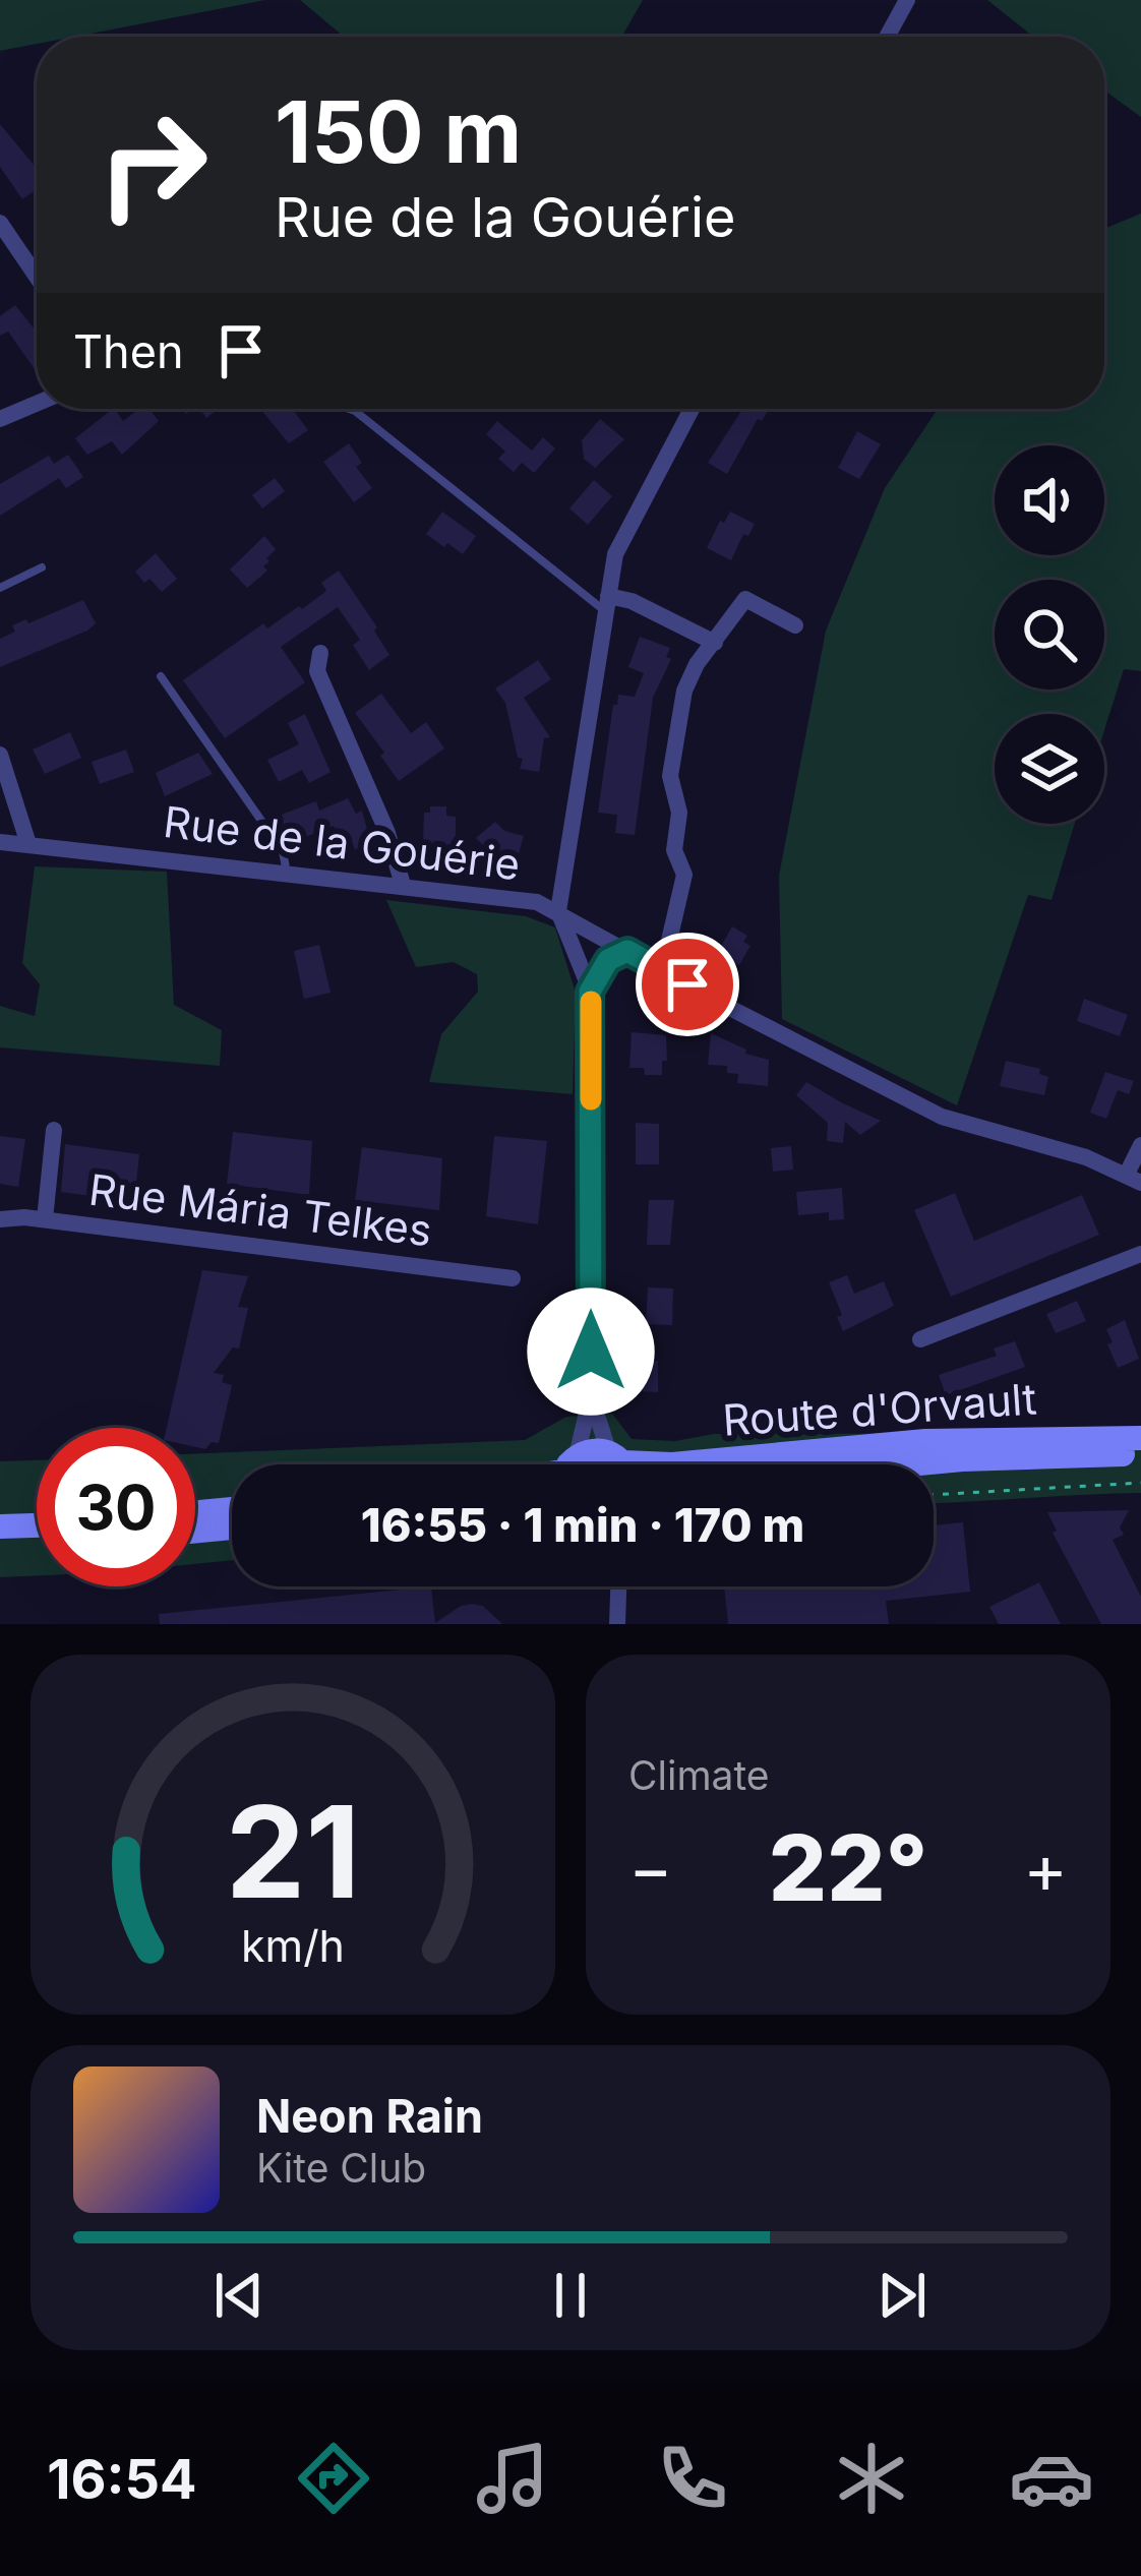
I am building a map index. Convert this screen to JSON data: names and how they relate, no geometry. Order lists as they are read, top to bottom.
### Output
{
  "streets": {
    "street": ["Rue de la Gouérie", "Rue Mária Telkes", "Route d'Orvault"]
  },
  "page": {
    "turn": ["150 m", "Rue de la Gouérie"],
    "then": "Then",
    "limit": "30",
    "trip": "16:55 · 1 min · 170 m",
    "tile": "Climate",
    "heat": ["−", "22°", "+"],
    "song": ["Neon Rain", "Kite Club"],
    "tabs": "16:54",
    "gauge": ["21", "km/h"]
  }
}
